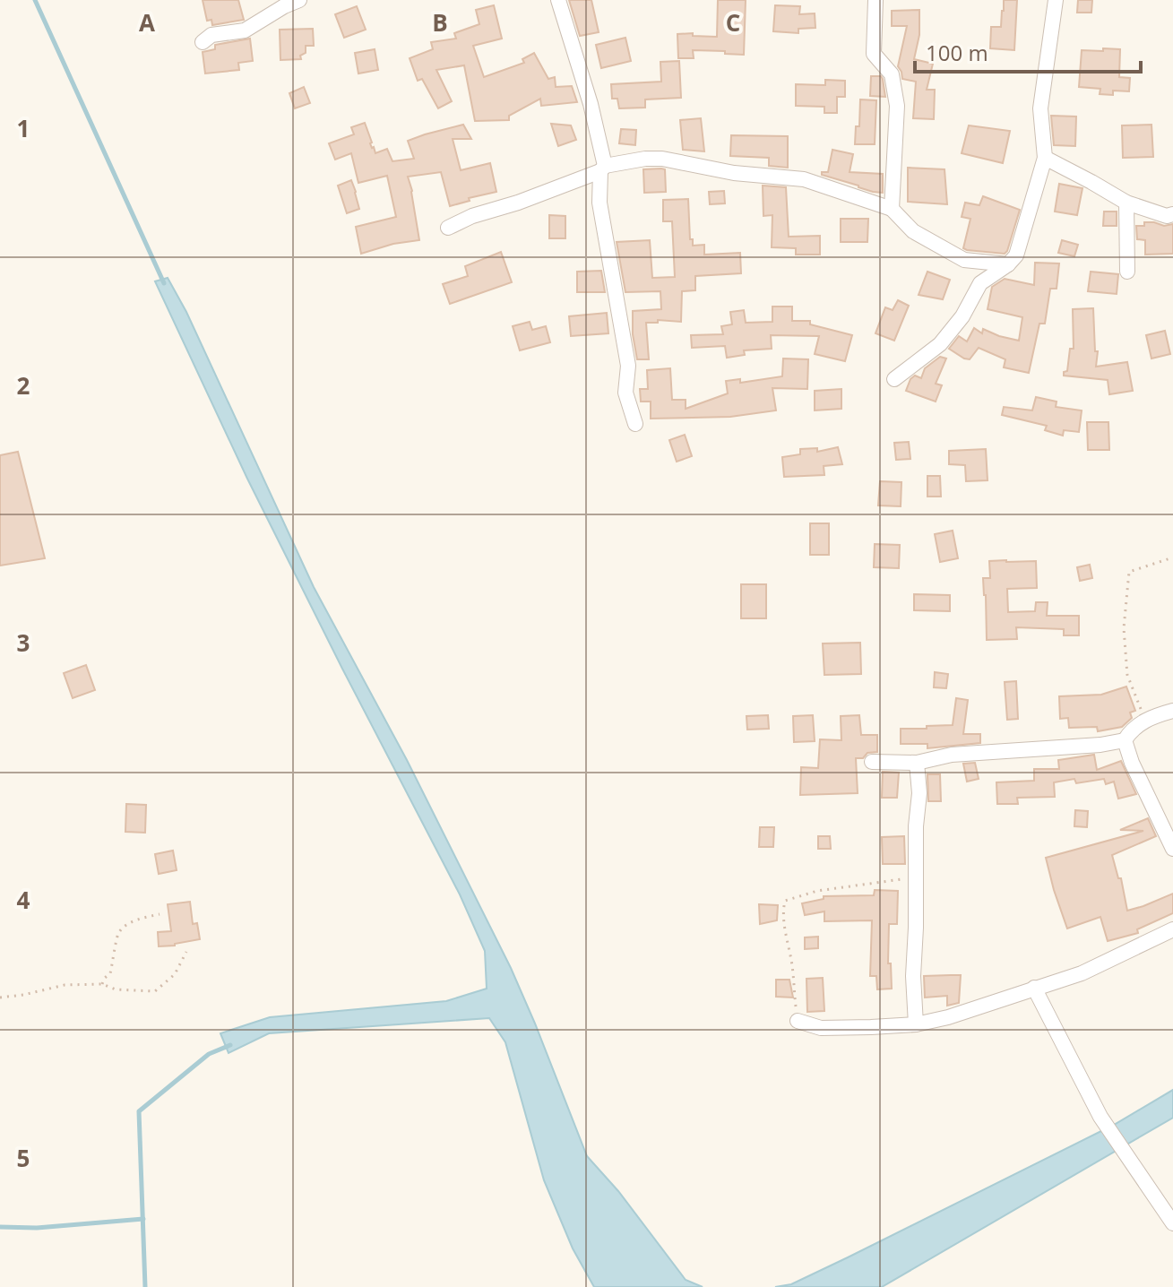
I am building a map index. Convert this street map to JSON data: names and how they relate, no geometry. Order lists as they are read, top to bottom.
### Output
{
  "scale_bar": "100 m",
  "grid": {
    "columns": ["A", "B", "C"],
    "rows": [
      "1",
      "2",
      "3",
      "4",
      "5"
    ]
  }
}
